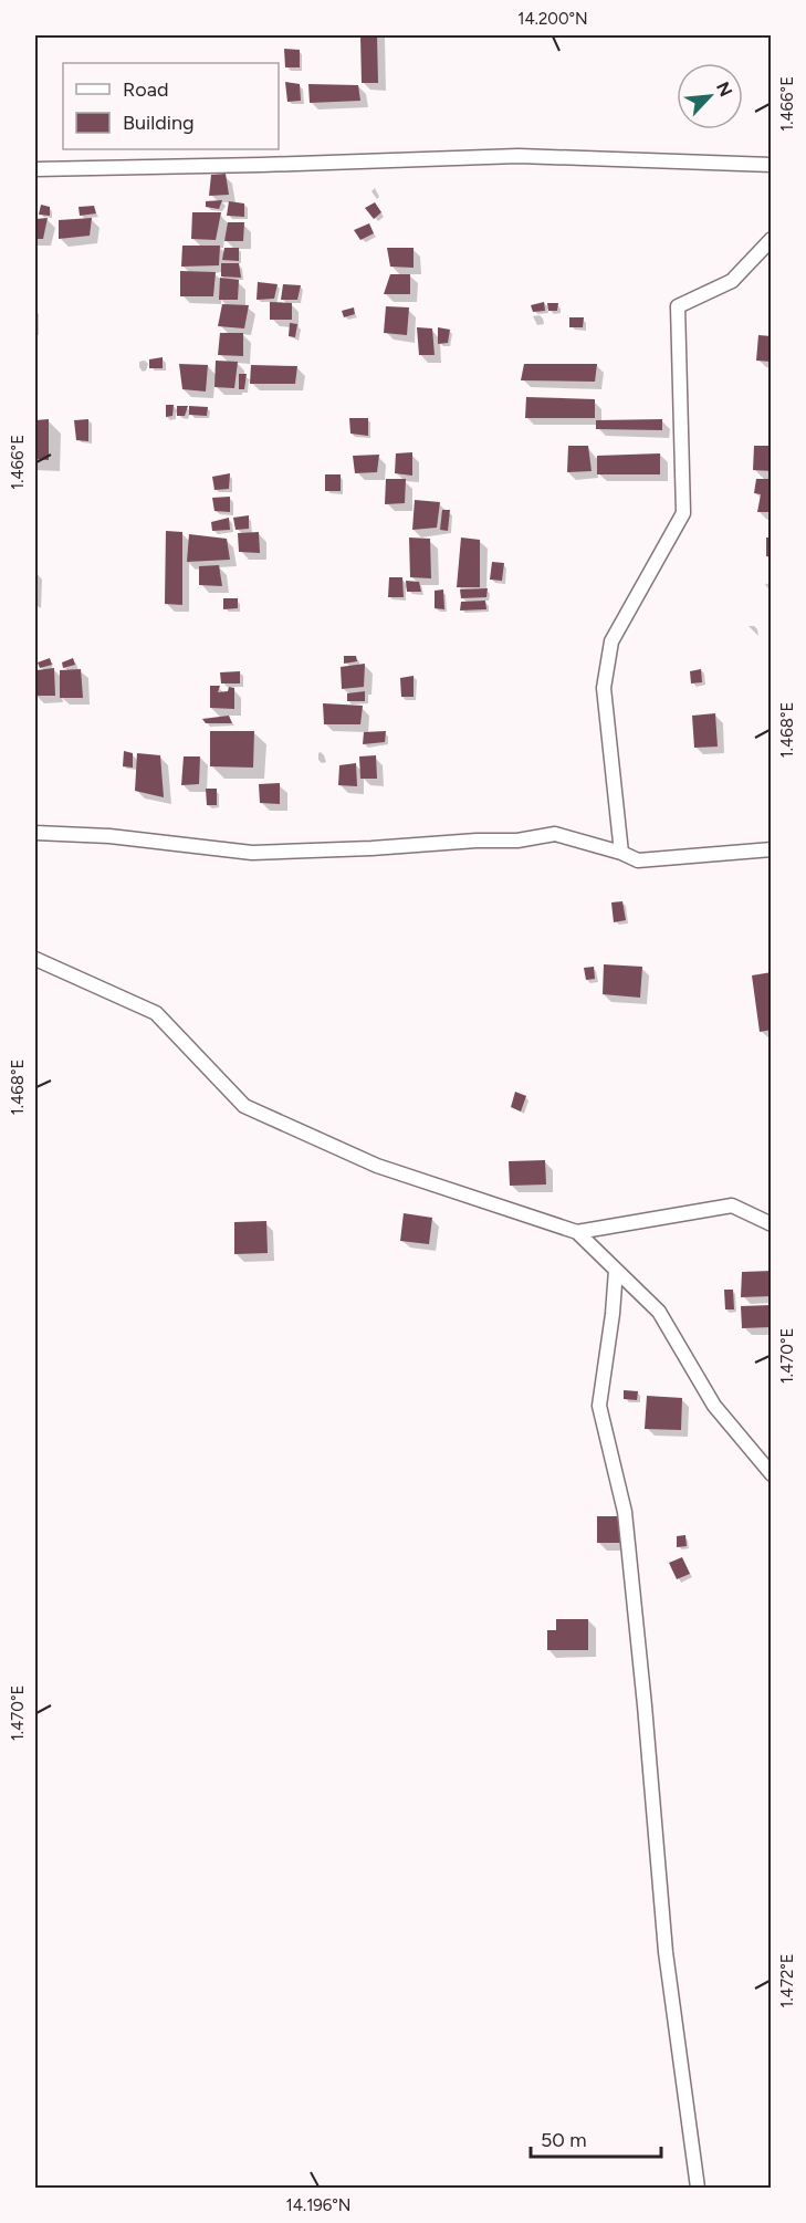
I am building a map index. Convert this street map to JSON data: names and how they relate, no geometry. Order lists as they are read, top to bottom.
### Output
{
  "legend": ["Road", "Building"],
  "scale_bar": "50 m",
  "north": "top right",
  "coordinates": [
    "14.200°N",
    "1.466°E",
    "1.468°E",
    "1.470°E",
    "1.472°E",
    "14.196°N"
  ]
}
